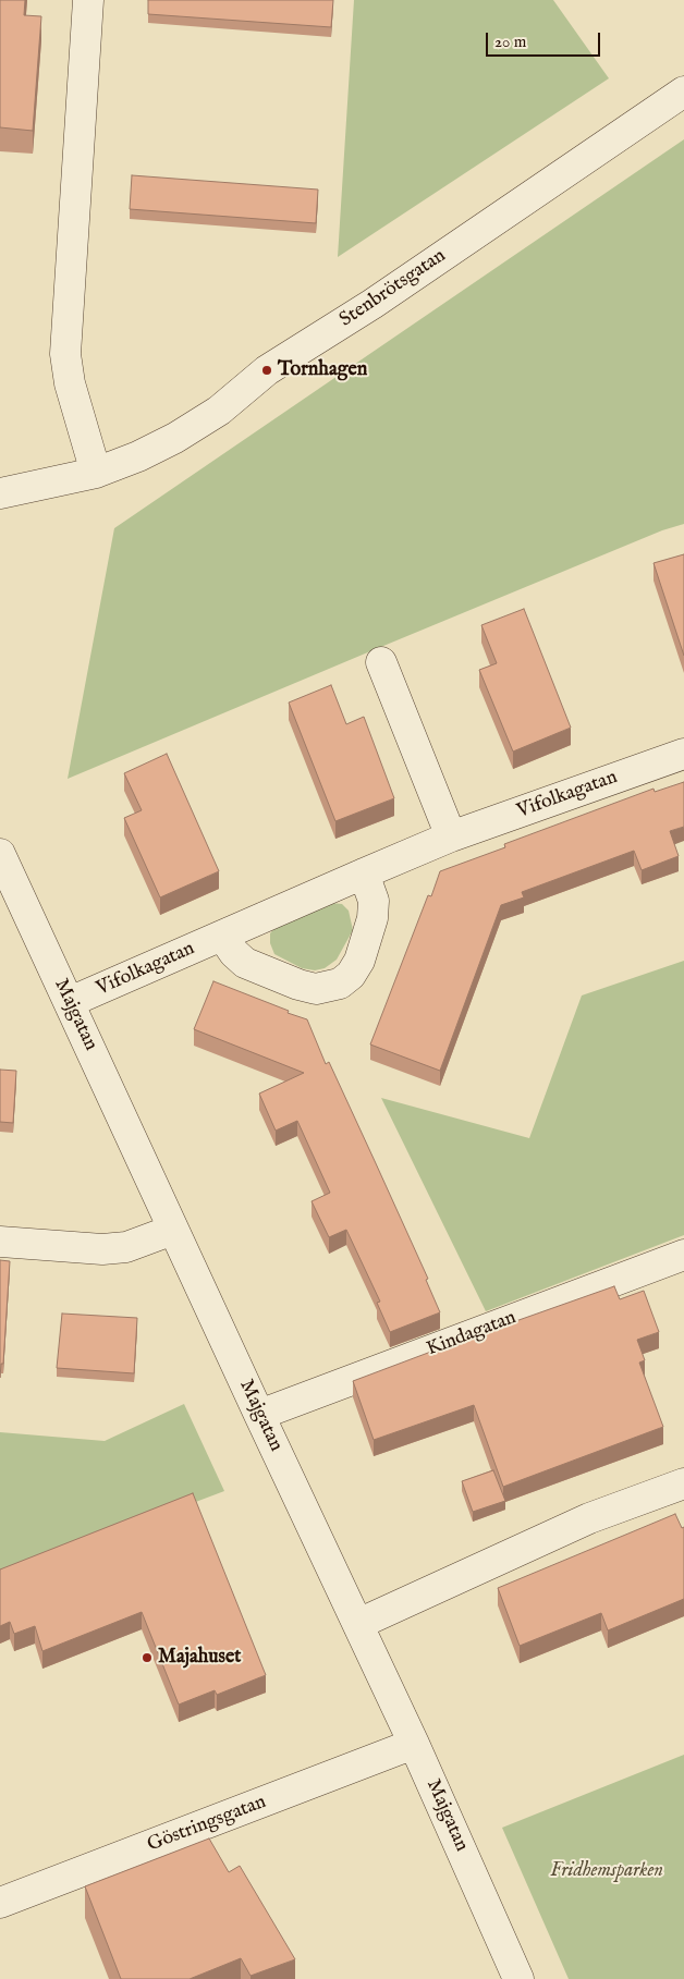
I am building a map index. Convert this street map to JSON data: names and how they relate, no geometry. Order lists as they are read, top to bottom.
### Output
{
  "streets": {
    "street": [
      "Stenbrötsgatan",
      "Vifolkagatan",
      "Majgatan",
      "Kindagatan",
      "Göstringsgatan"
    ]
  },
  "crossings": [
    ["Vifolkagatan", "Majgatan"],
    ["Majgatan", "Kindagatan"],
    ["Majgatan", "Göstringsgatan"]
  ],
  "parks": ["Fridhemsparken"],
  "places": ["Tornhagen", "Majahuset"],
  "scale_bar": "20 m"
}
